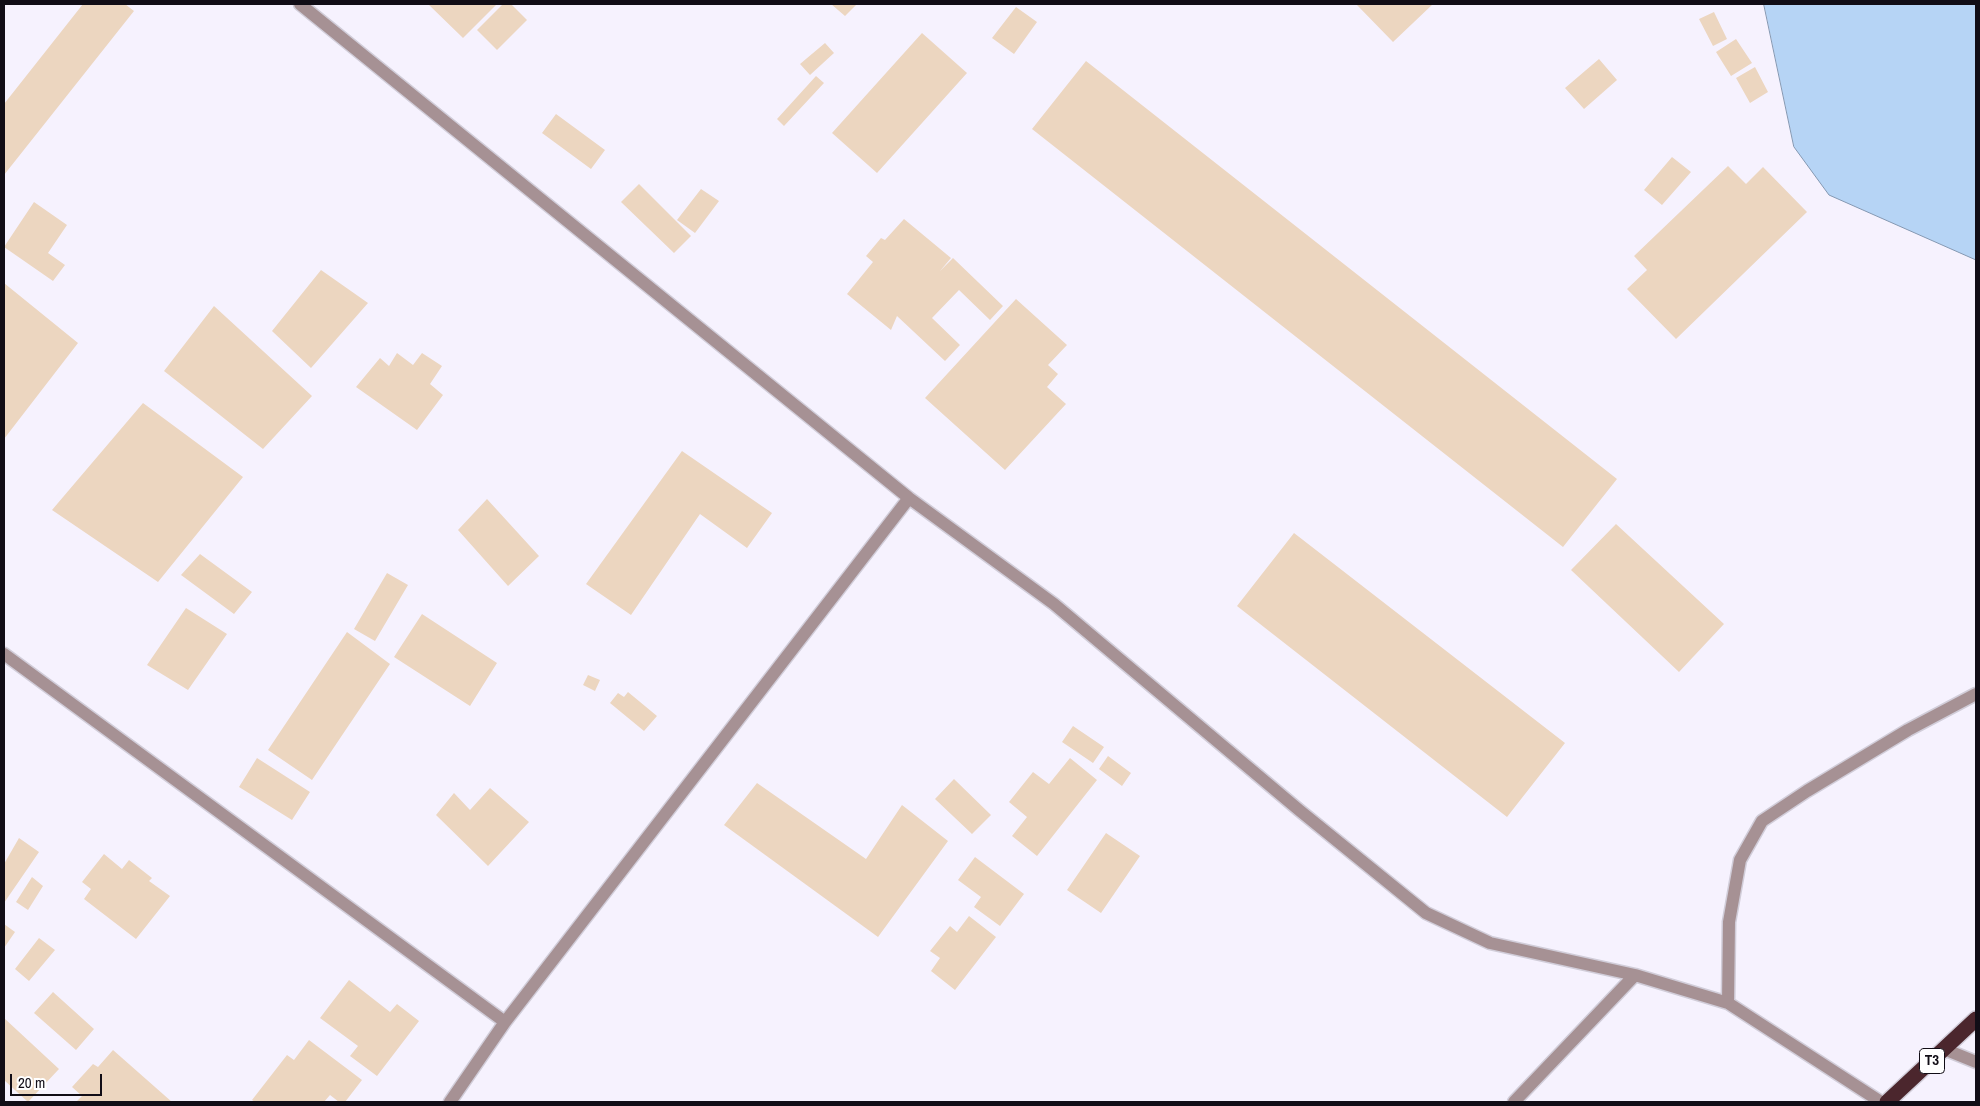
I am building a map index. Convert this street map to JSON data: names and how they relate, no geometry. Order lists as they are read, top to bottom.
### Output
{
  "streets": {
    "highway": ["T3"]
  },
  "scale_bar": "20 m"
}
